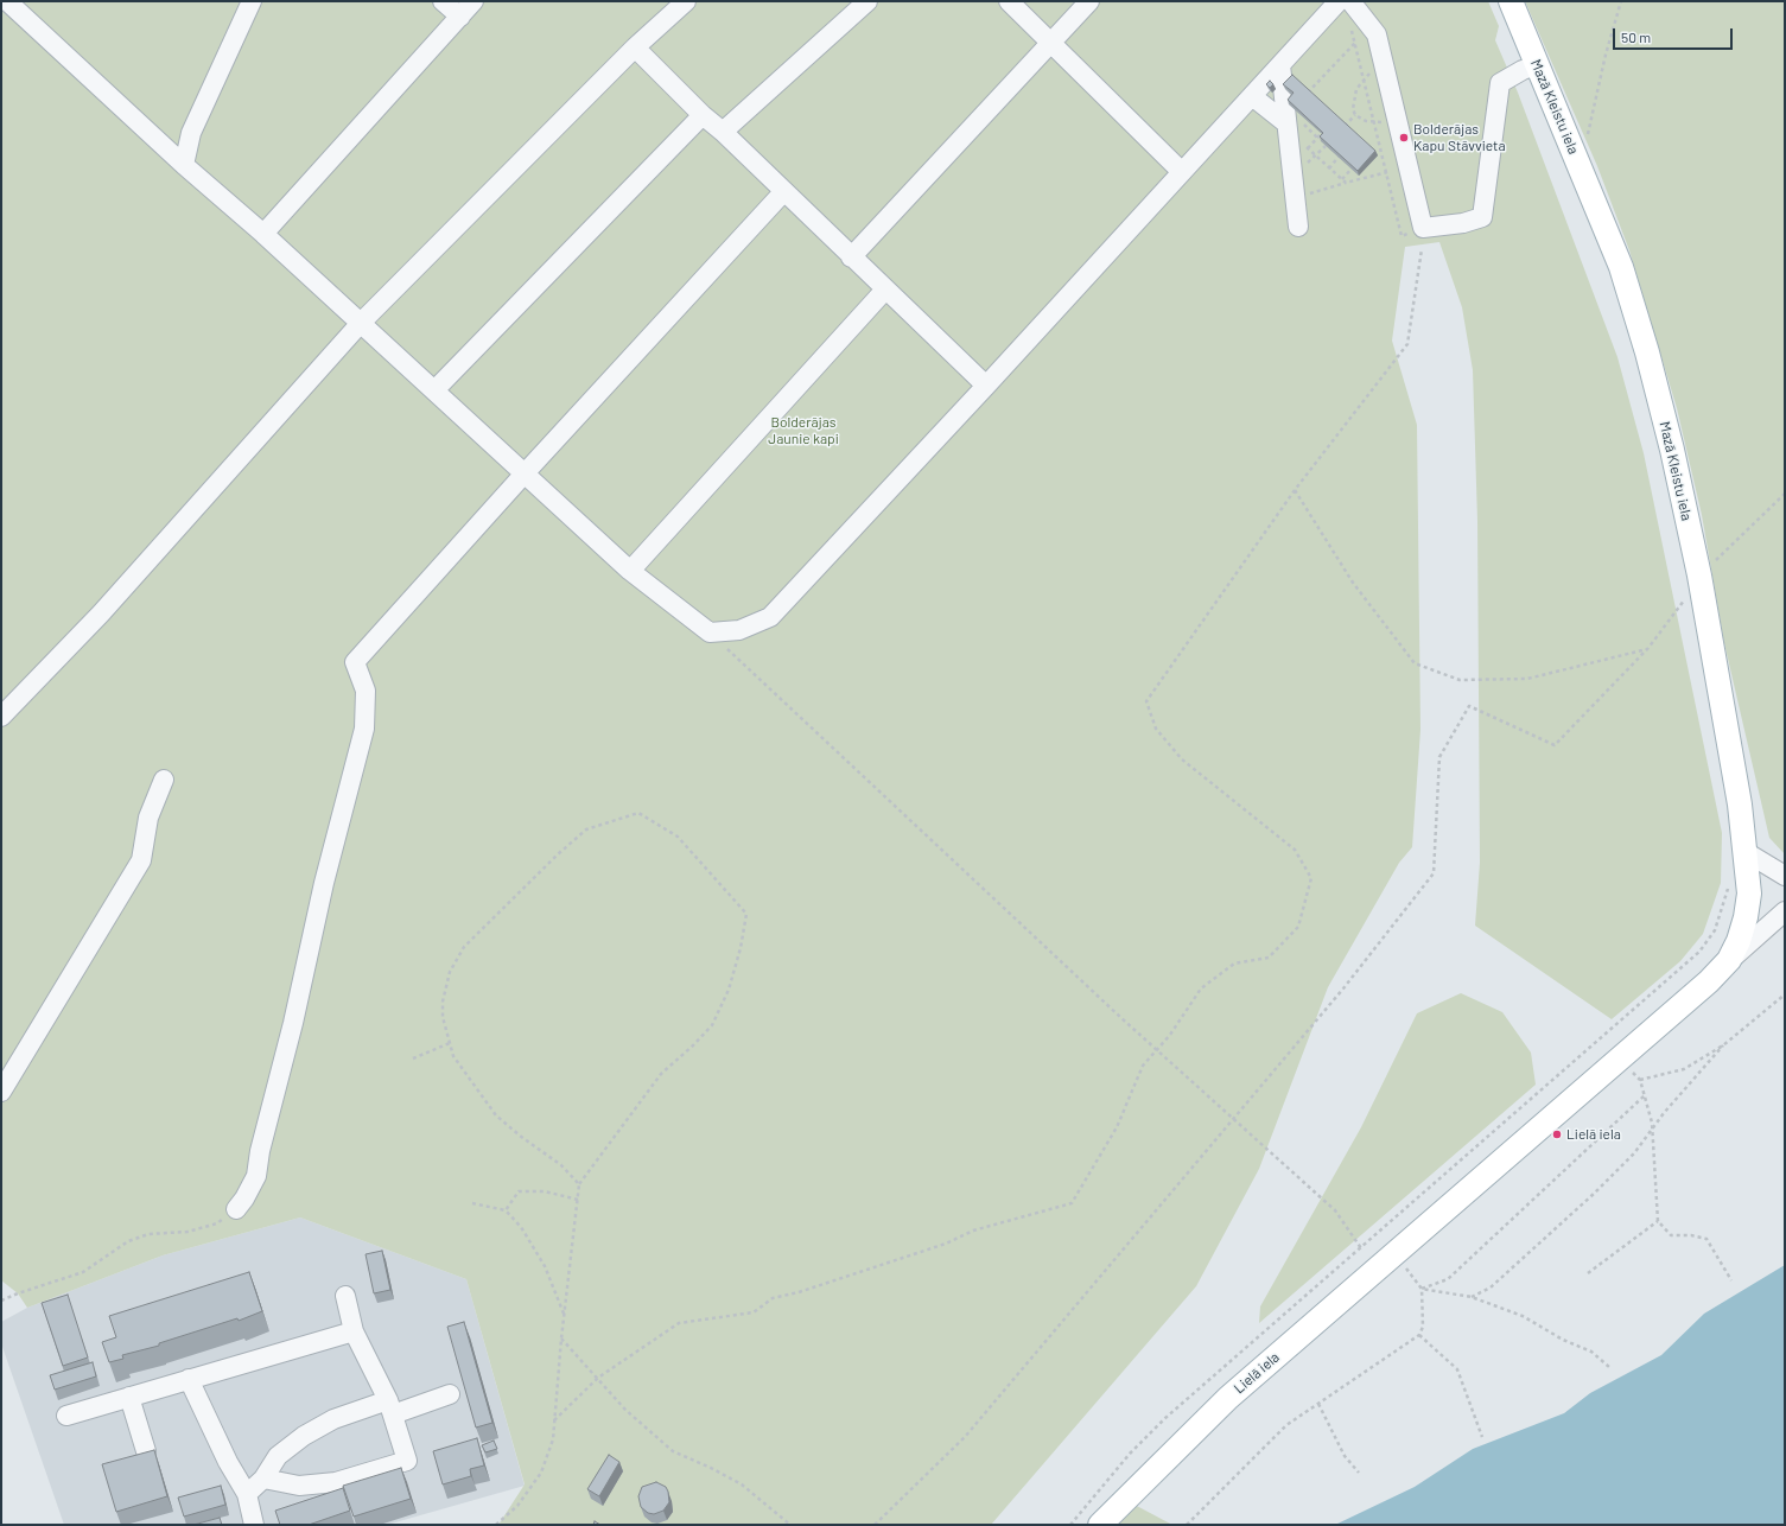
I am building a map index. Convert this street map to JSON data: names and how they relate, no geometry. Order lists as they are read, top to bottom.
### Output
{
  "streets": {
    "main road": ["Mazā Kleistu iela", "Lielā iela"]
  },
  "crossings": [
    ["Mazā Kleistu iela", "Lielā iela"]
  ],
  "parks": ["Bolderājas Jaunie kapi"],
  "places": ["Bolderājas Kapu Stāvvieta", "Lielā iela"],
  "scale_bar": "50 m"
}
